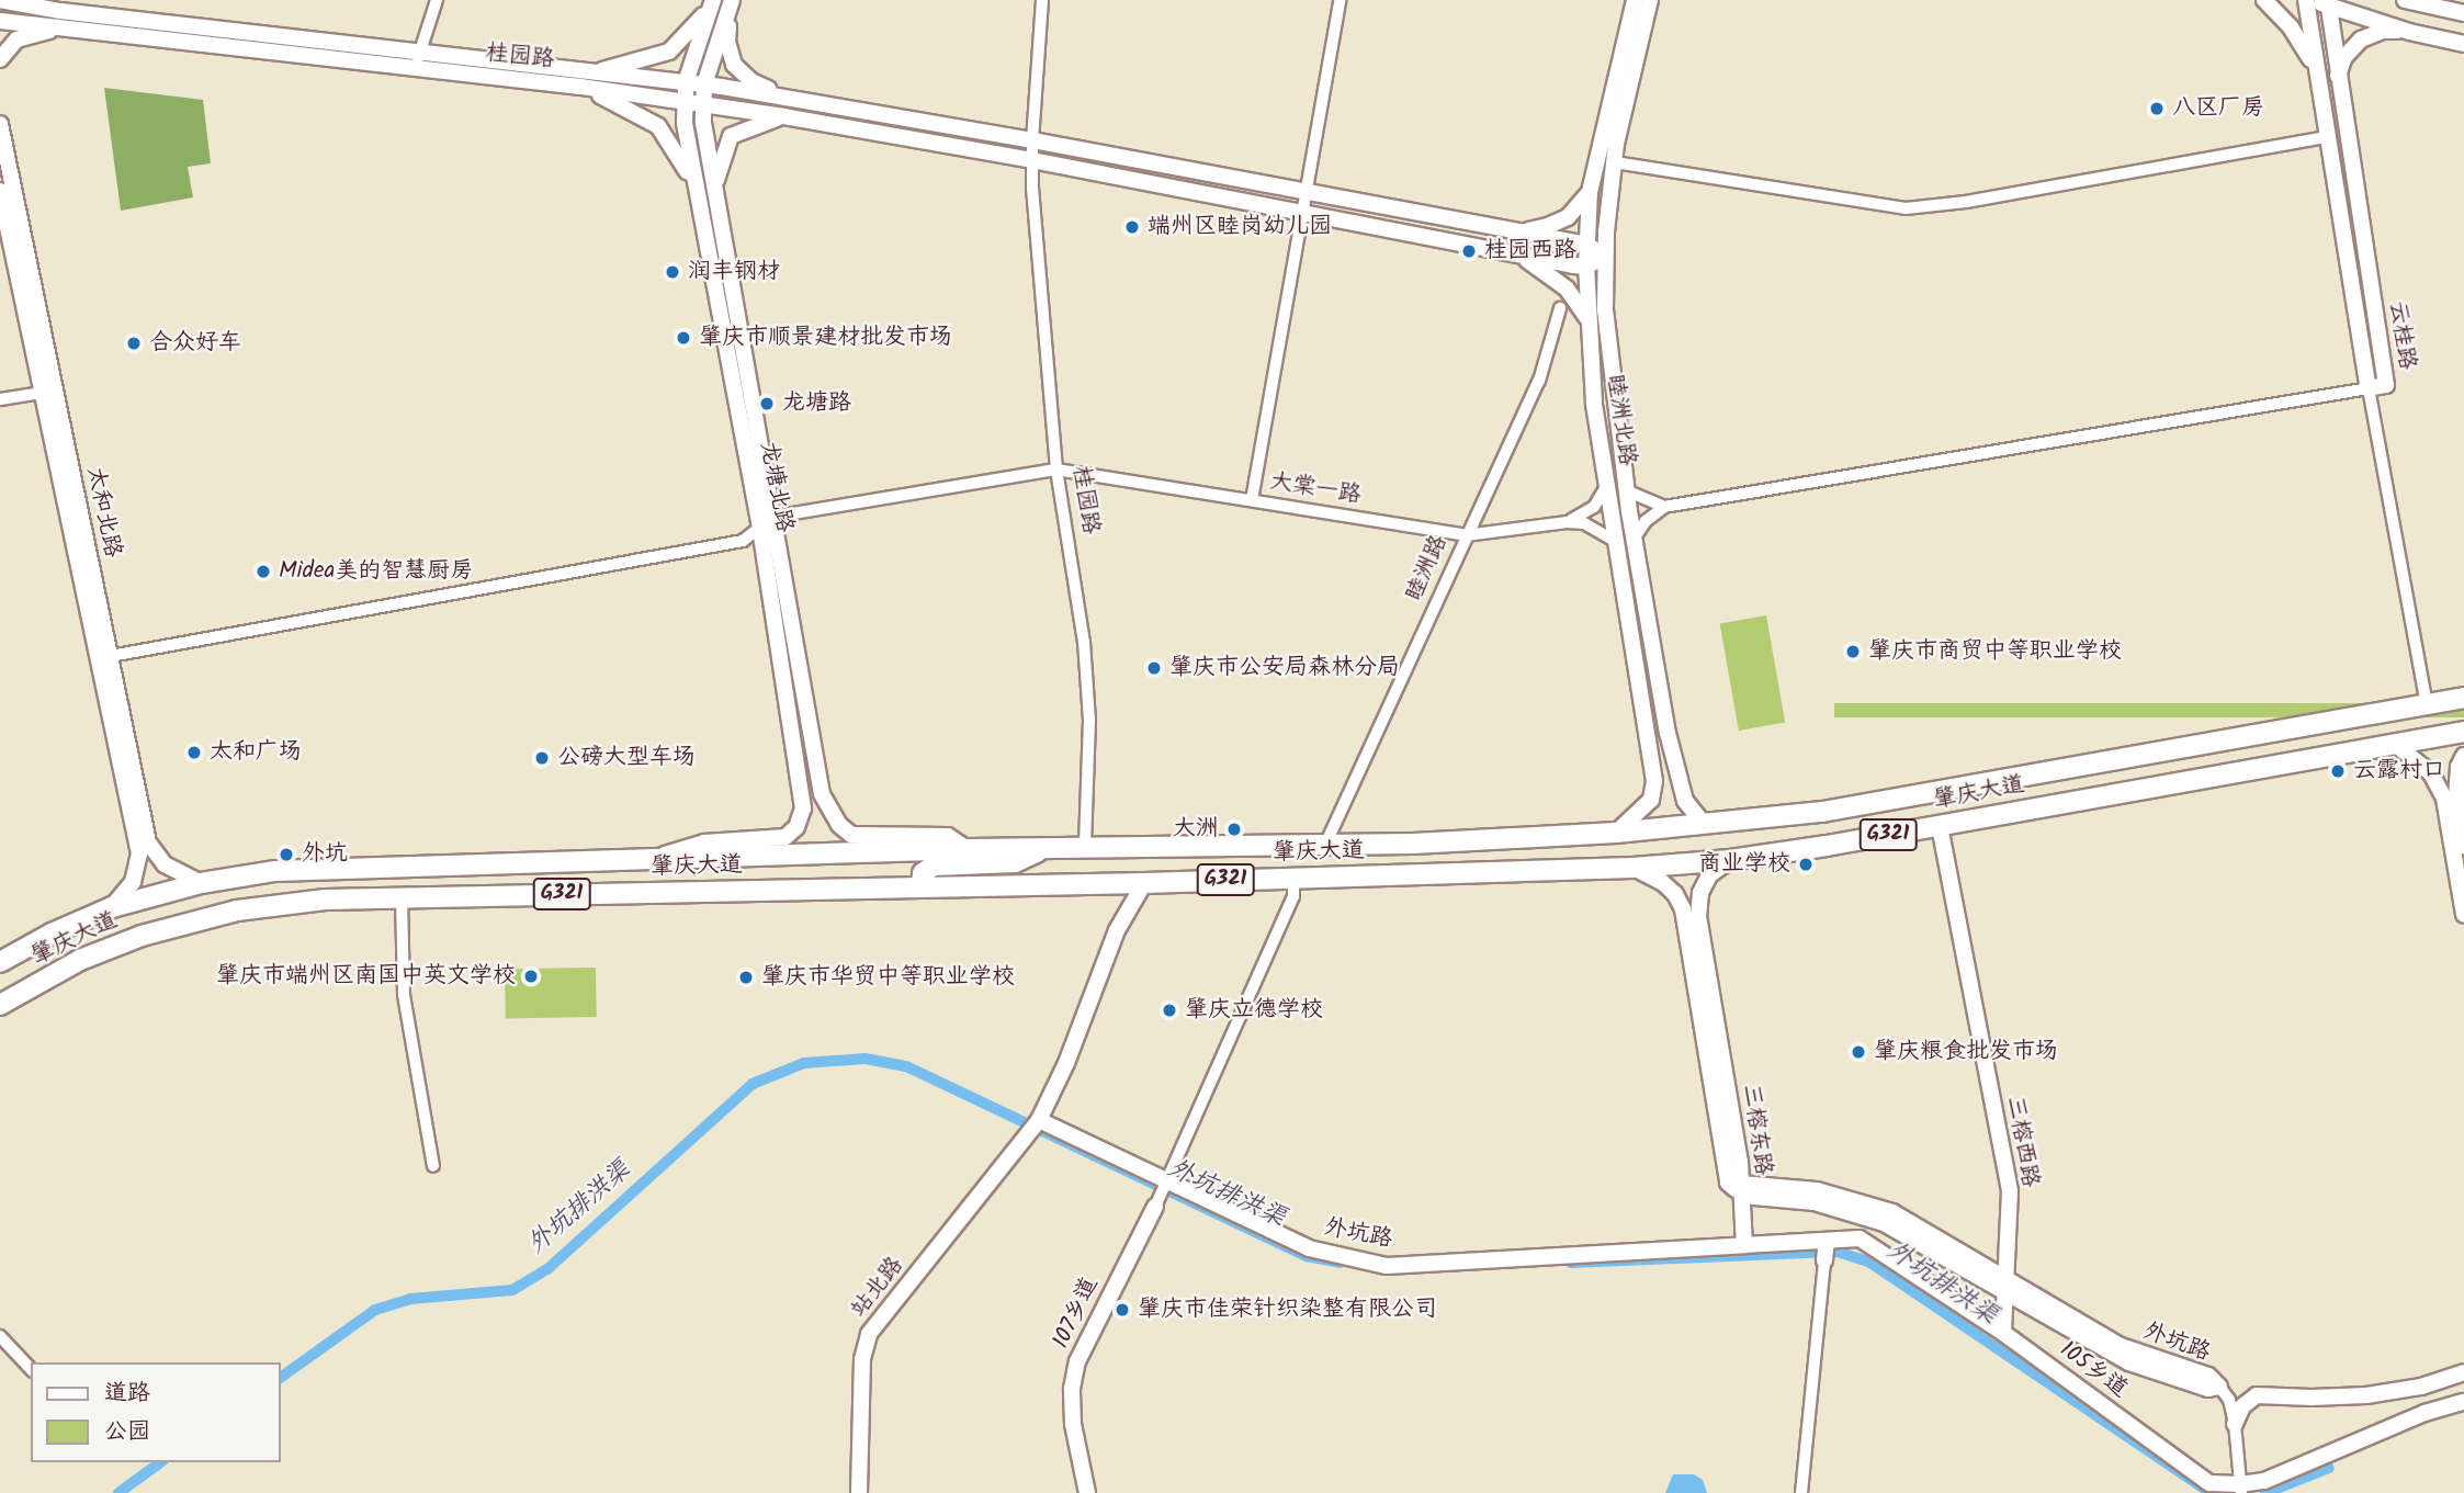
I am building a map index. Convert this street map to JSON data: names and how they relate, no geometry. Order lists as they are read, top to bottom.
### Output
{
  "streets": {
    "highway": ["肇庆大道", "G321"],
    "street": [
      "桂园路",
      "云桂路",
      "睦洲北路",
      "龙塘北路",
      "大棠一路",
      "太和北路",
      "睦洲路",
      "三榕东路",
      "三榕西路",
      "外坑路",
      "站北路",
      "107乡道",
      "105乡道"
    ]
  },
  "crossings": [
    ["桂园路", "睦洲北路"],
    ["桂园路", "龙塘北路"],
    ["桂园路", "大棠一路"],
    ["桂园路", "肇庆大道"],
    ["睦洲北路", "G321"],
    ["龙塘北路", "大棠一路"],
    ["龙塘北路", "肇庆大道"],
    ["大棠一路", "睦洲路"],
    ["太和北路", "肇庆大道"],
    ["睦洲路", "肇庆大道"],
    ["睦洲路", "G321"],
    ["肇庆大道", "G321"],
    ["肇庆大道", "三榕西路"],
    ["三榕东路", "外坑路"],
    ["三榕西路", "外坑路"],
    ["三榕西路", "105乡道"],
    ["外坑路", "站北路"],
    ["外坑路", "105乡道"]
  ],
  "water": ["外坑排洪渠"],
  "places": [
    "八区厂房",
    "端州区睦岗幼儿园",
    "桂园西路",
    "润丰钢材",
    "肇庆市顺景建材批发市场",
    "合众好车",
    "龙塘路",
    "Midea美的智慧厨房",
    "肇庆市商贸中等职业学校",
    "肇庆市公安局森林分局",
    "太和广场",
    "公磅大型车场",
    "云露村口",
    "大洲",
    "外坑",
    "商业学校",
    "肇庆市端州区南国中英文学校",
    "肇庆市华贸中等职业学校",
    "肇庆立德学校",
    "肇庆粮食批发市场",
    "肇庆市佳荣针织染整有限公司"
  ],
  "legend": ["道路", "公园"]
}
